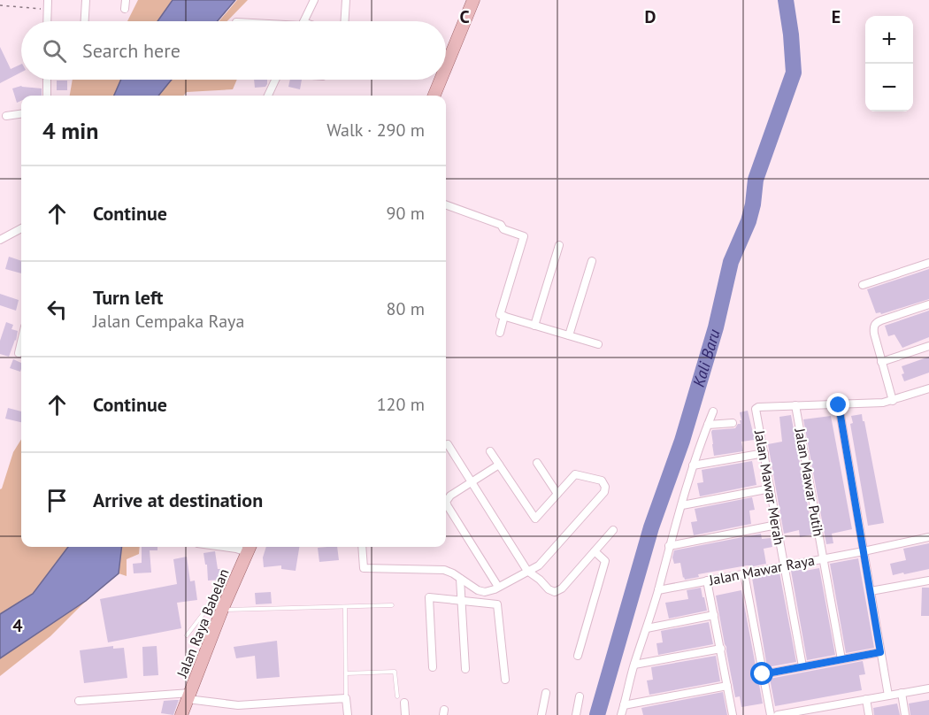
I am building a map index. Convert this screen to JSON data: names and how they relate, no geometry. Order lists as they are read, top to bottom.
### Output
{
  "streets": {
    "main road": ["Jalan Raya Babelan"],
    "street": ["Jalan Mawar Putih", "Jalan Mawar Merah", "Jalan Mawar Raya"]
  },
  "crossings": [
    ["Jalan Mawar Putih", "Jalan Mawar Merah"],
    ["Jalan Mawar Putih", "Jalan Mawar Raya"],
    ["Jalan Mawar Merah", "Jalan Mawar Raya"]
  ],
  "water": ["Kali Baru"],
  "page": {
    "map_buttons": ["+", "−"],
    "search": "Search here",
    "heading": ["4 min", "Walk · 290 m"],
    "list": [
      ["Continue", "90 m"],
      ["Turn left", "Jalan Cempaka Raya", "80 m"],
      ["Continue", "120 m"],
      "Arrive at destination"
    ]
  },
  "grid": {
    "columns": ["C", "D", "E"],
    "rows": ["4"]
  }
}
